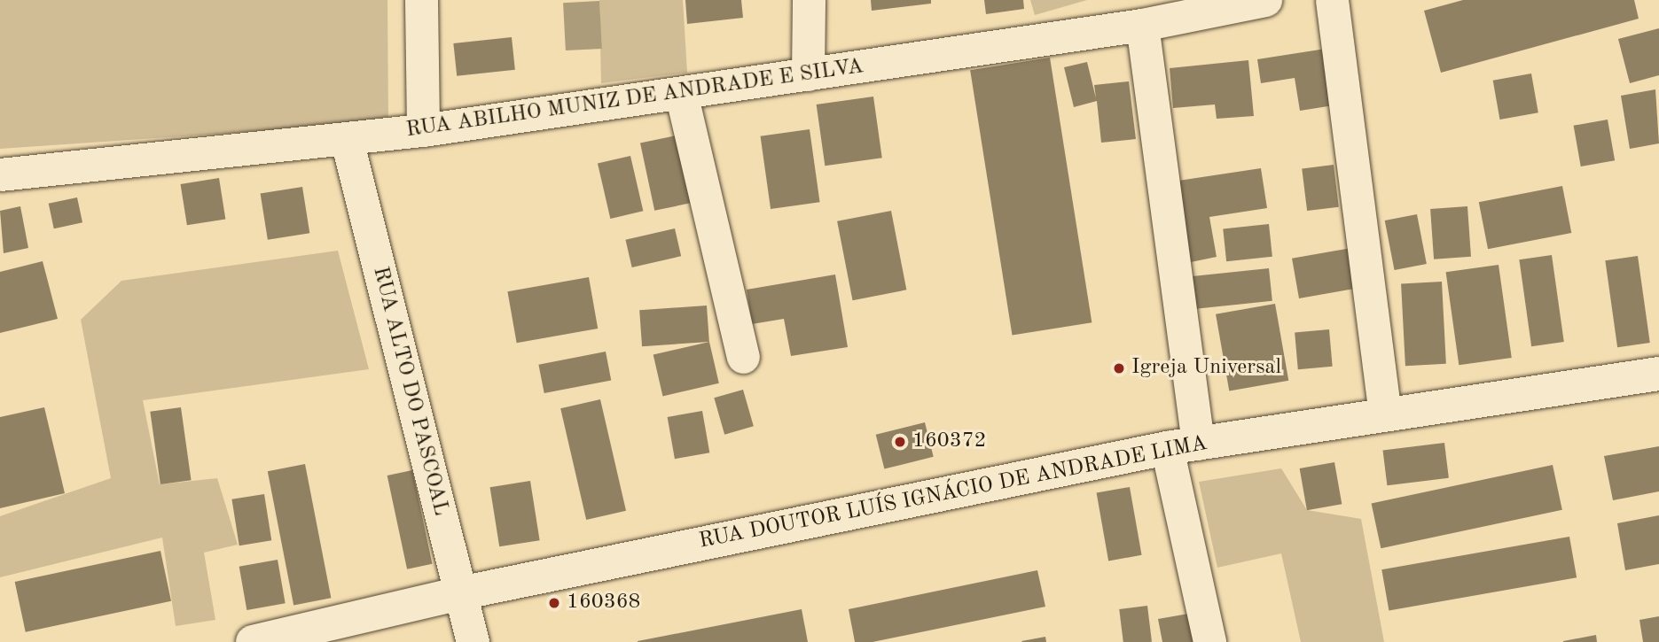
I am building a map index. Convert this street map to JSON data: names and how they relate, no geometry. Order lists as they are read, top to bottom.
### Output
{
  "streets": {
    "main road": ["RUA DOUTOR LUÍS IGNÁCIO DE ANDRADE LIMA"],
    "street": ["RUA ABILHO MUNIZ DE ANDRADE E SILVA", "RUA ALTO DO PASCOAL"]
  },
  "crossings": [
    ["RUA ABILHO MUNIZ DE ANDRADE E SILVA", "RUA ALTO DO PASCOAL"],
    ["RUA ALTO DO PASCOAL", "RUA DOUTOR LUÍS IGNÁCIO DE ANDRADE LIMA"]
  ],
  "places": ["Igreja Universal", "160372", "160368"]
}
